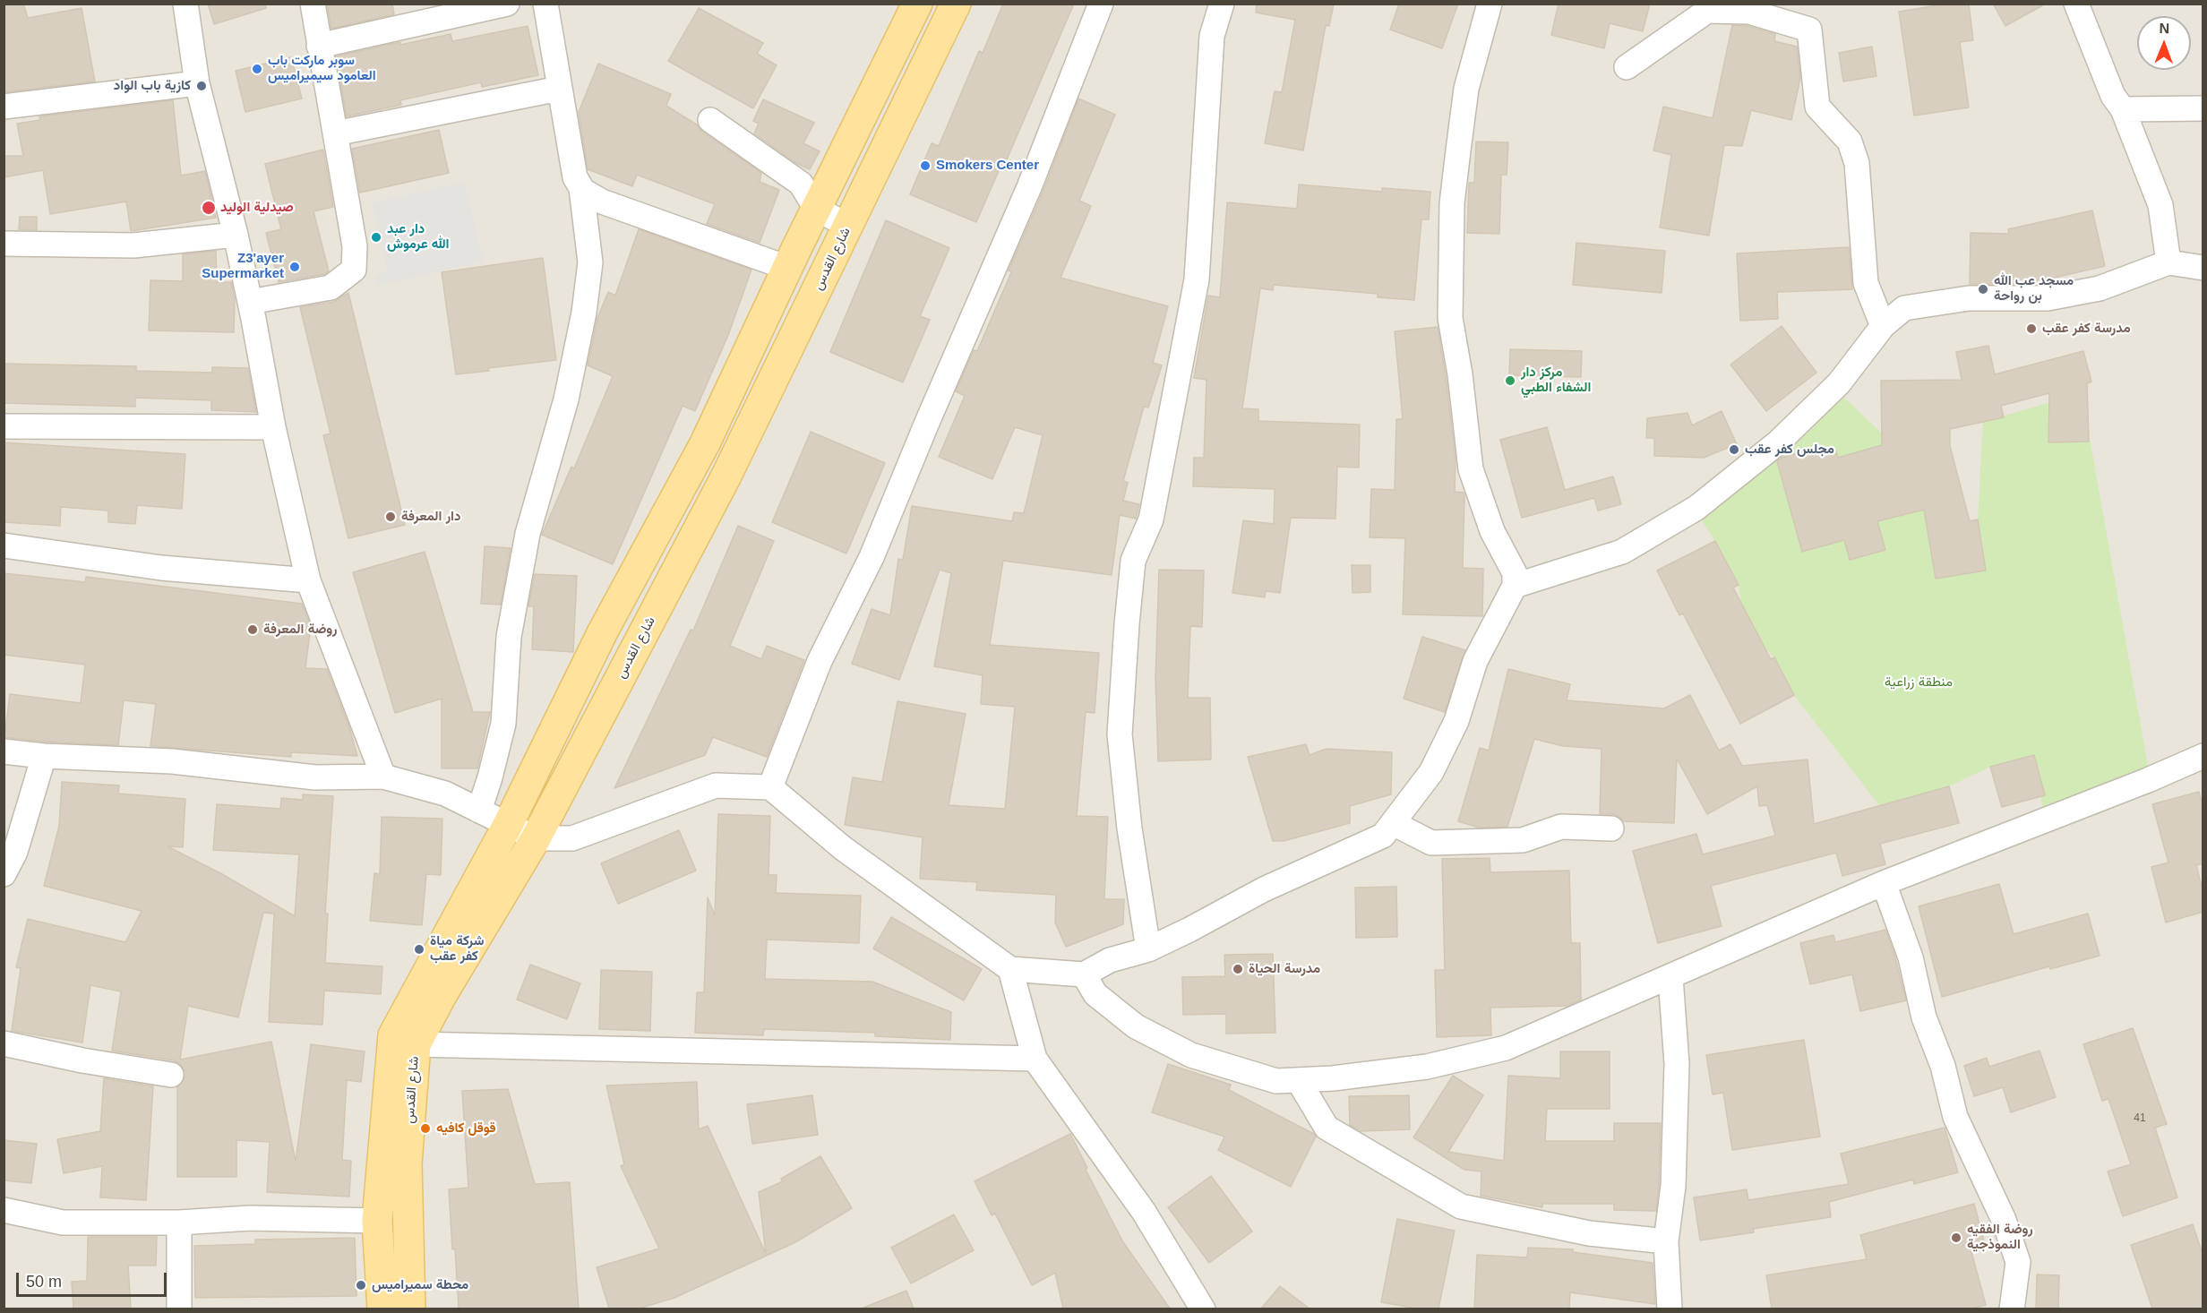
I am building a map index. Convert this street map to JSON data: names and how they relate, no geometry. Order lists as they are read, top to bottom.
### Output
{
  "streets": {
    "main road": ["شارع القدس"]
  },
  "parks": ["منطقة زراعية"],
  "places": [
    "سوبر ماركت باب العامود سيميراميس",
    "كازية باب الواد",
    "Smokers Center",
    "صيدلية الوليد",
    "دار عبد الله عرموش",
    "Z3'ayer Supermarket",
    "مسجد عب الله بن رواحة",
    "مدرسة كفر عقب",
    "مركز دار الشفاء الطبي",
    "مجلس كفر عقب",
    "دار المعرفة",
    "روضة المعرفة",
    "شركة مياة كفر عقب",
    "مدرسة الحياة",
    "قوقل كافيه",
    "روضة الفقيه النموذجية",
    "محطة سميراميس"
  ],
  "house_numbers": ["41"],
  "scale_bar": "50 m",
  "north": "top"
}
